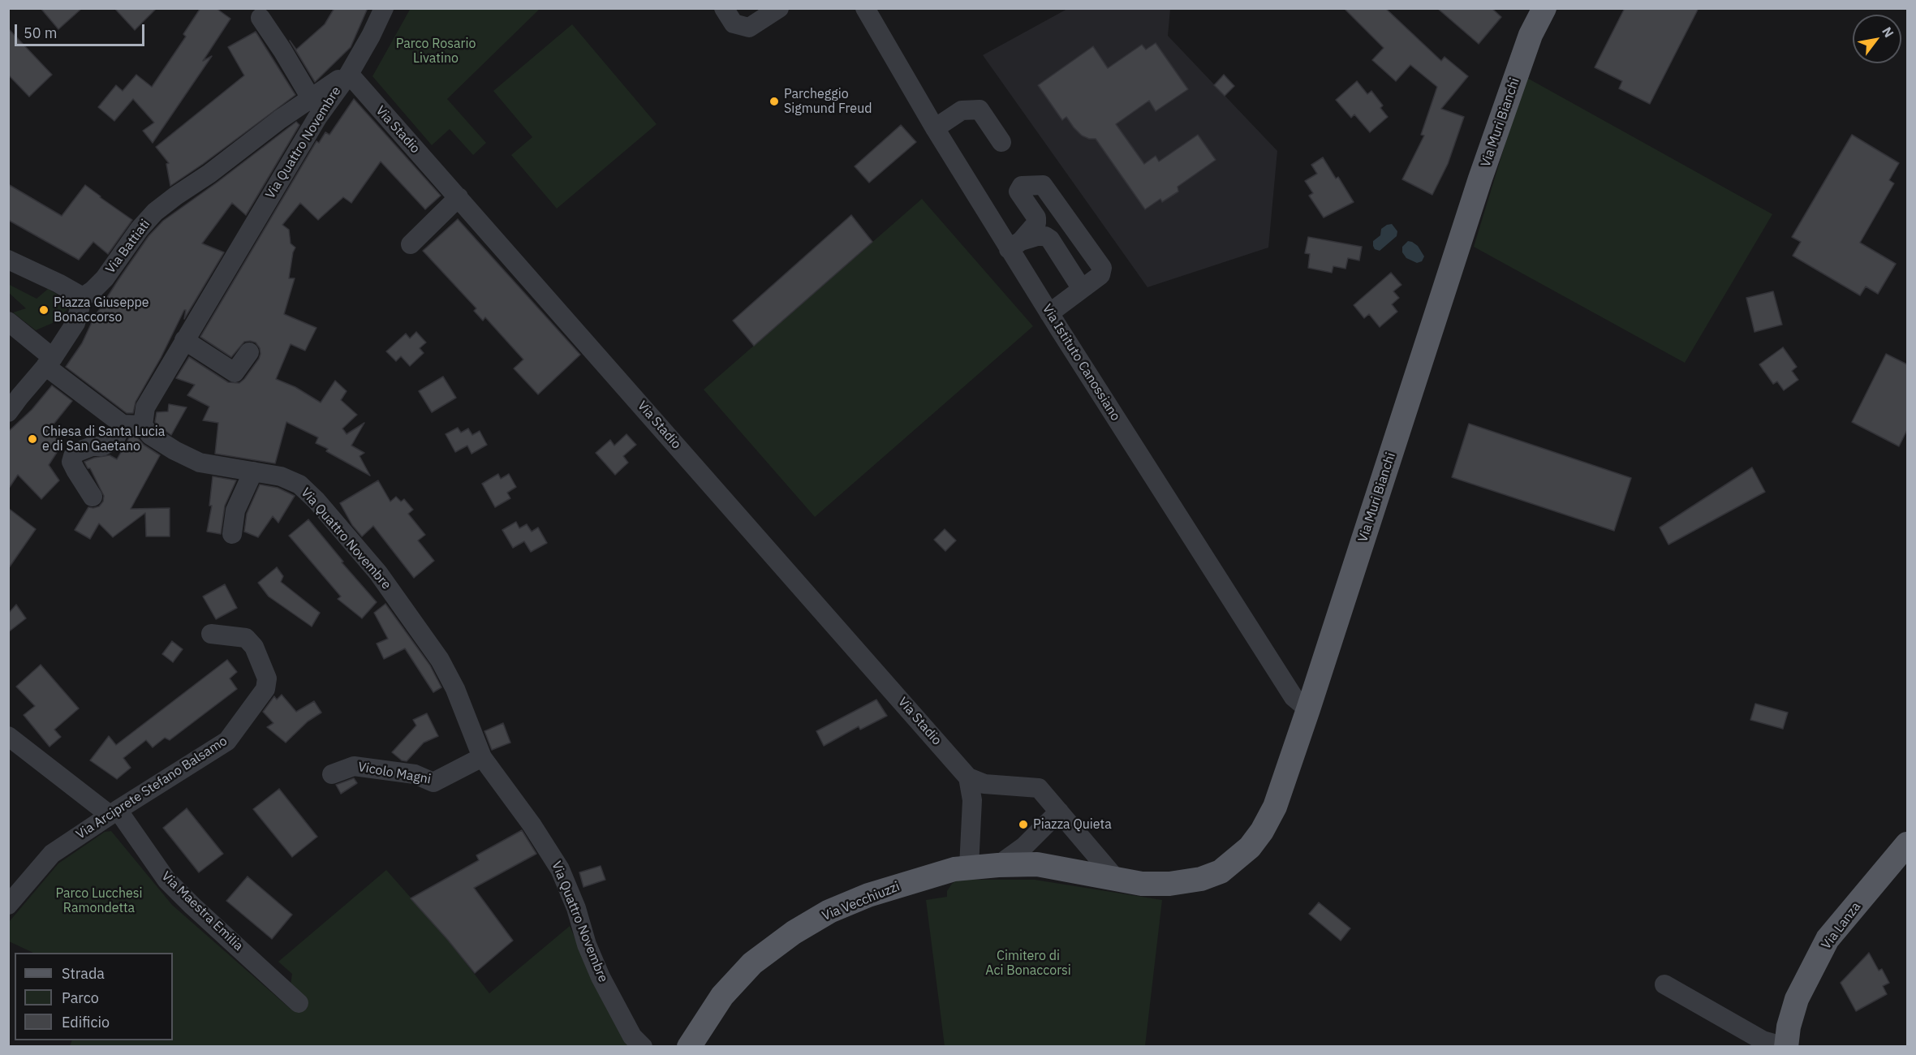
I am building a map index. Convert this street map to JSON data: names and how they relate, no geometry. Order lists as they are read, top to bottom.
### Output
{
  "streets": {
    "main road": ["Via Muri Bianchi", "Via Vecchiuzzi", "Via Lanza"],
    "street": [
      "Via Stadio",
      "Via Quattro Novembre",
      "Via Battiati",
      "Via Istituto Canossiano",
      "Vicolo Magni",
      "Via Arciprete Stefano Balsamo",
      "Via Maestra Emilia"
    ]
  },
  "crossings": [
    ["Via Muri Bianchi", "Via Istituto Canossiano"],
    ["Via Muri Bianchi", "Via Vecchiuzzi"],
    ["Via Stadio", "Via Quattro Novembre"],
    ["Via Quattro Novembre", "Via Battiati"],
    ["Via Quattro Novembre", "Vicolo Magni"],
    ["Via Arciprete Stefano Balsamo", "Via Maestra Emilia"]
  ],
  "parks": ["Parco Rosario Livatino", "Parco Lucchesi Ramondetta", "Cimitero di Aci Bonaccorsi"],
  "places": [
    "Parcheggio Sigmund Freud",
    "Piazza Giuseppe Bonaccorso",
    "Chiesa di Santa Lucia e di San Gaetano",
    "Piazza Quieta"
  ],
  "legend": ["Strada", "Parco", "Edificio"],
  "scale_bar": "50 m",
  "north": "top right"
}
